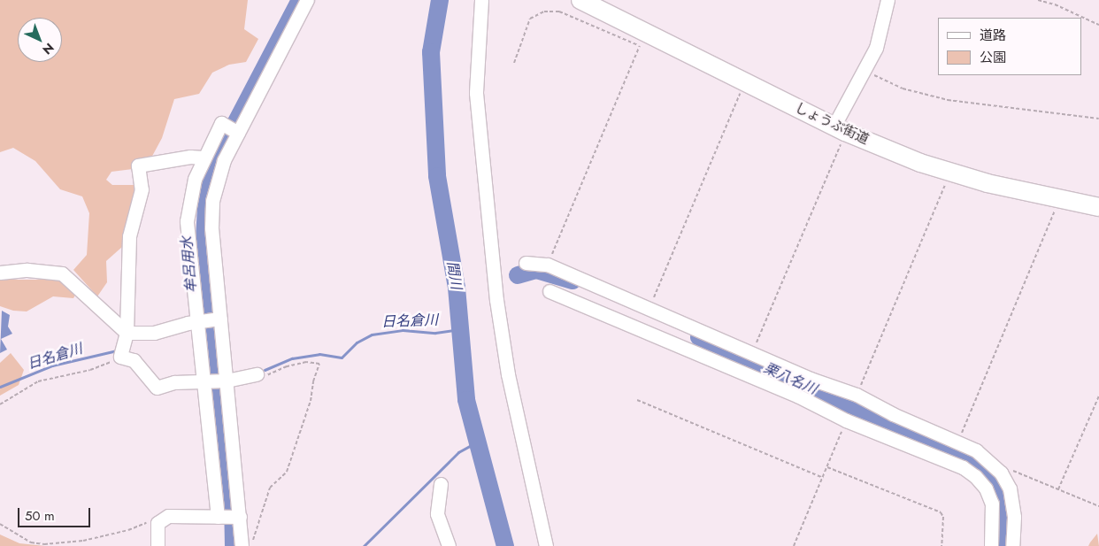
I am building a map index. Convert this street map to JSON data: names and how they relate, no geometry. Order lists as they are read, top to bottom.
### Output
{
  "streets": {
    "main road": ["しょうぶ街道"]
  },
  "water": [
    "牟呂用水",
    "間川",
    "日名倉川",
    "栗八名川"
  ],
  "legend": ["道路", "公園"],
  "scale_bar": "50 m",
  "north": "bottom right"
}
